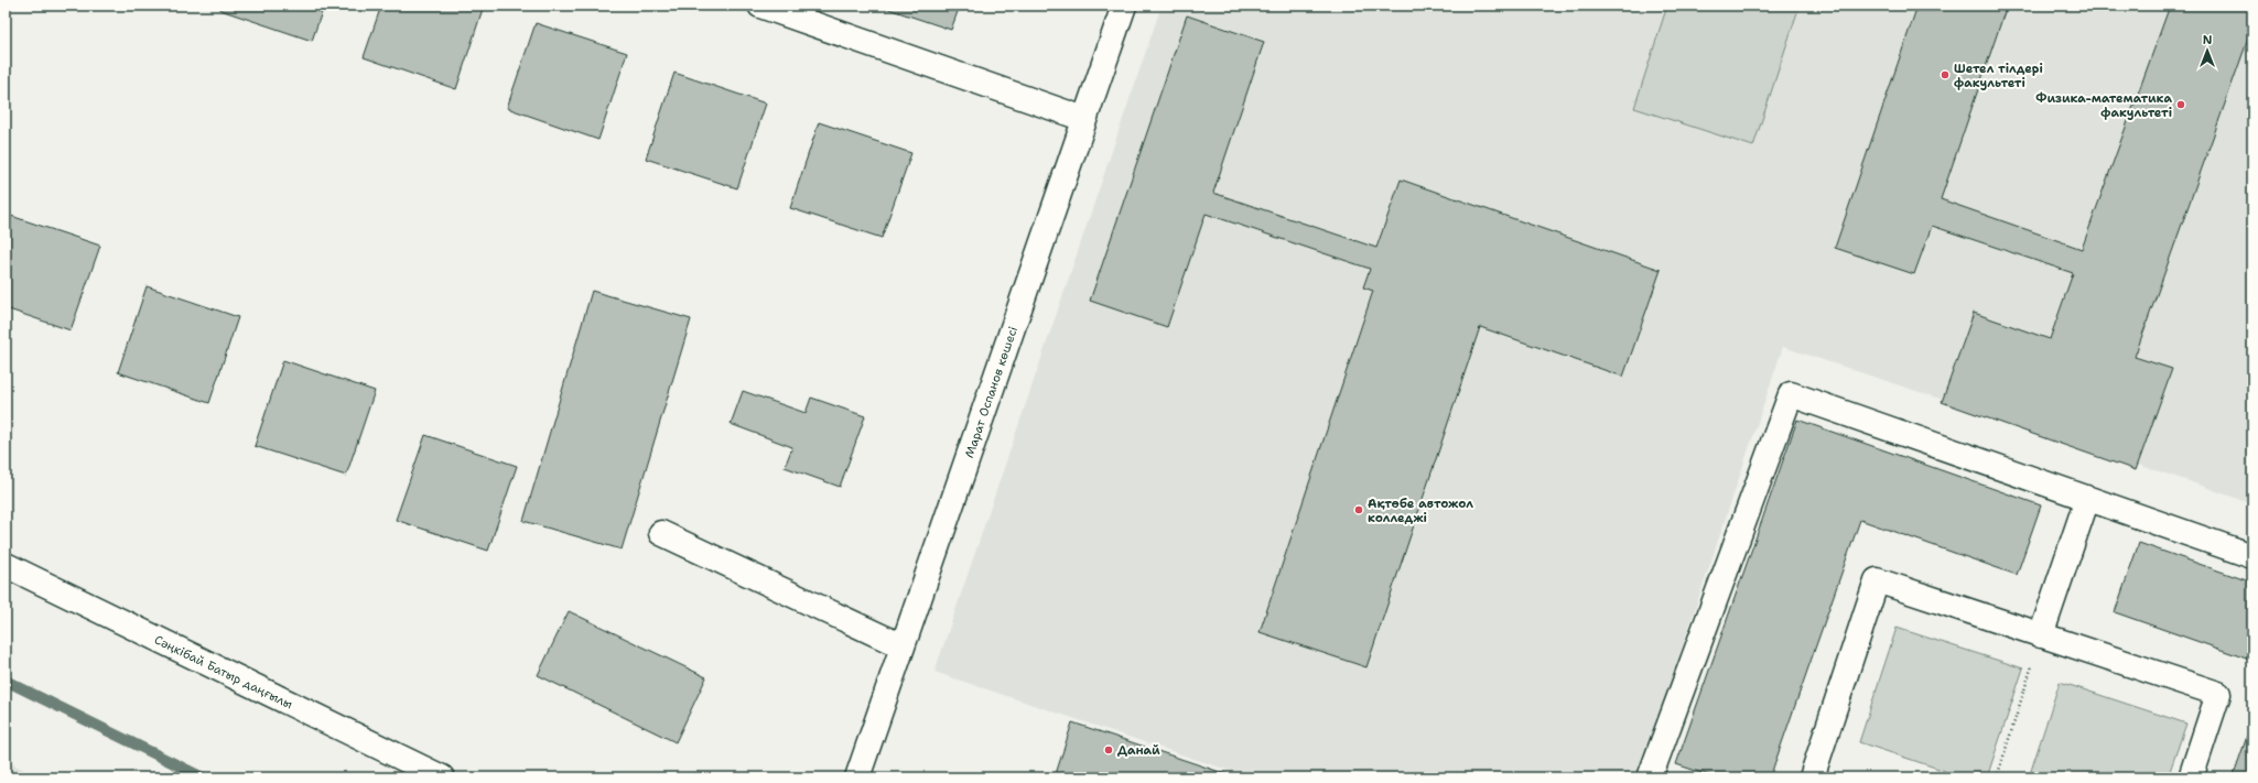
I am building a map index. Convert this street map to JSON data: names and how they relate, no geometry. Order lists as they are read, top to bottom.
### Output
{
  "streets": {
    "street": ["Марат Оспанов көшесі", "Сәңкібай Батыр даңғылы"]
  },
  "places": [
    "Шетел тілдері факультеті",
    "Физика-математика факультеті",
    "Ақтөбе автожол колледжі",
    "Данай"
  ],
  "north": "top"
}
